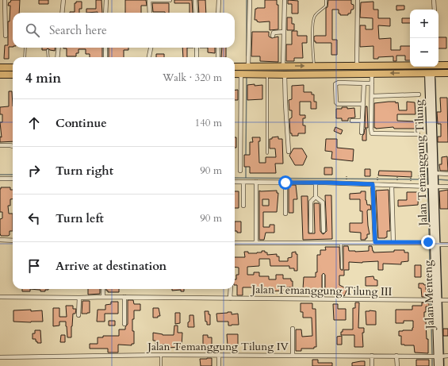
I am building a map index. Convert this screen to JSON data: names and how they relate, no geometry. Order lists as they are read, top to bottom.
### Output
{
  "streets": {
    "street": ["Jalan Temanggung Tilung", "Jalan Temanggung Tilung III", "Jalan Temanggung Tilung IV"]
  },
  "crossings": [
    ["Jalan Temanggung Tilung", "Jalan Temanggung Tilung III"],
    ["Jalan Temanggung Tilung", "Jalan Temanggung Tilung IV"]
  ],
  "page": {
    "map_buttons": ["+", "−"],
    "search": "Search here",
    "heading": ["4 min", "Walk · 320 m"],
    "list": [
      ["Continue", "140 m"],
      ["Turn right", "90 m"],
      ["Turn left", "90 m"],
      "Arrive at destination"
    ]
  }
}
